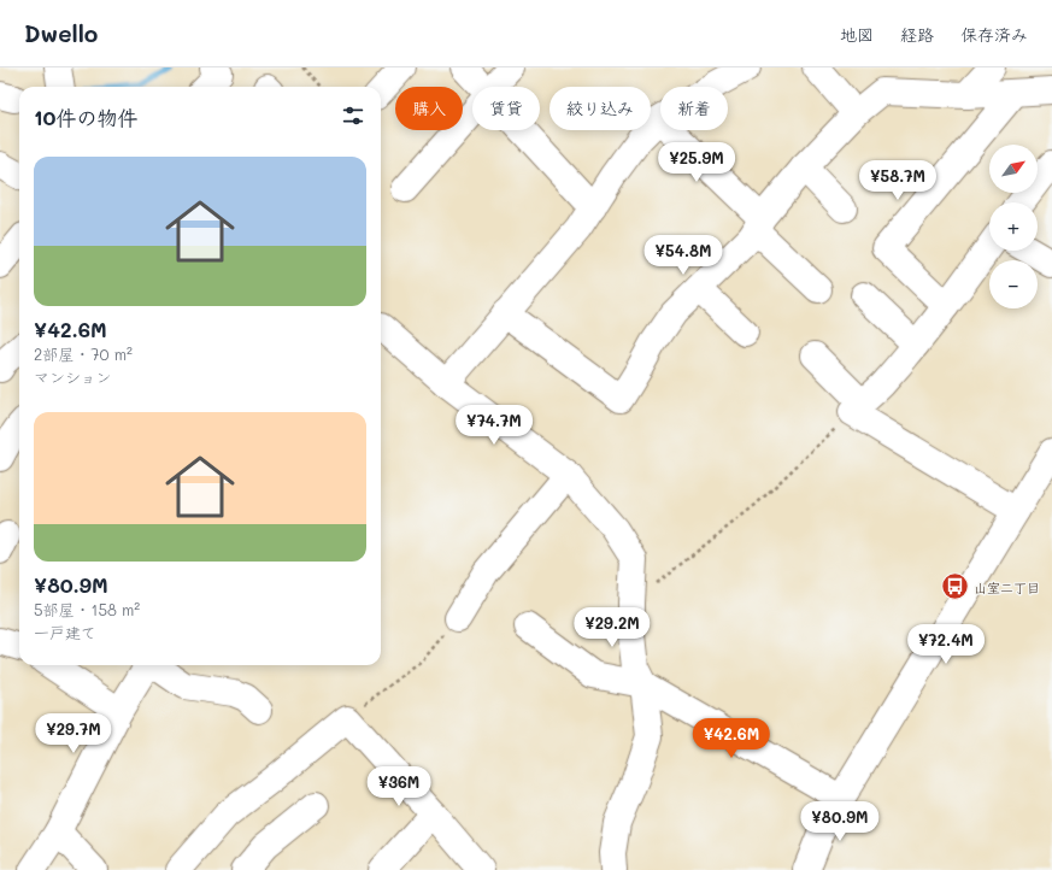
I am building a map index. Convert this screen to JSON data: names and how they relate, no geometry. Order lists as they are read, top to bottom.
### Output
{
  "places": {
    "bus stop": ["山室二丁目"]
  },
  "north": "top right",
  "page": {
    "header": "Dwello",
    "nav": ["地図", "経路", "保存済み"],
    "chip": [
      "購入",
      "賃貸",
      "絞り込み",
      "新着"
    ],
    "heading": "10件の物件",
    "price": [
      "¥25.9M",
      "¥58.7M",
      "¥54.8M",
      "¥74.7M",
      "¥29.2M",
      "¥72.4M",
      "¥29.7M",
      "¥42.6M",
      "¥36M",
      "¥80.9M"
    ],
    "map_buttons": ["+", "−"],
    "list": [
      {
        "name": "¥42.6M",
        "note": "2部屋 · 70 m² · マンション"
      },
      {
        "name": "¥80.9M",
        "note": "5部屋 · 158 m² · 一戸建て"
      }
    ]
  }
}
